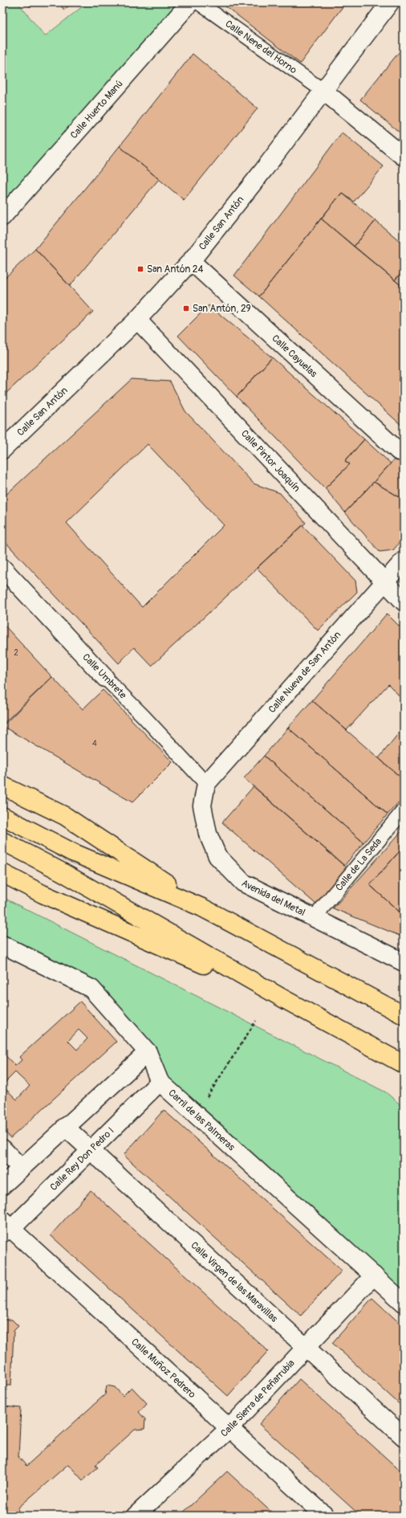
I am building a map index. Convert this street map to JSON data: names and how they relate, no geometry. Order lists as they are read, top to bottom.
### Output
{
  "streets": {
    "street": [
      "Calle Nene del Horno",
      "Calle Huerto Manú",
      "Calle San Antón",
      "Calle Cayuelas",
      "Calle Pintor Joaquín",
      "Calle Nueva de San Antón",
      "Calle Umbrete",
      "Calle de La Seda",
      "Avenida del Metal",
      "Carril de las Palmeras",
      "Calle Rey Don Pedro I",
      "Calle Virgen de las Maravillas",
      "Calle Muñoz Pedrero",
      "Calle Sierra de Peñarrubia"
    ]
  },
  "crossings": [
    ["Calle Nene del Horno", "Calle San Antón"],
    ["Calle San Antón", "Calle Cayuelas"],
    ["Calle San Antón", "Calle Pintor Joaquín"],
    ["Calle Pintor Joaquín", "Calle Nueva de San Antón"],
    ["Calle Nueva de San Antón", "Calle Umbrete"],
    ["Calle Nueva de San Antón", "Avenida del Metal"],
    ["Calle Umbrete", "Avenida del Metal"],
    ["Calle de La Seda", "Avenida del Metal"],
    ["Carril de las Palmeras", "Calle Rey Don Pedro I"],
    ["Carril de las Palmeras", "Calle Sierra de Peñarrubia"],
    ["Calle Rey Don Pedro I", "Calle Virgen de las Maravillas"],
    ["Calle Rey Don Pedro I", "Calle Muñoz Pedrero"],
    ["Calle Virgen de las Maravillas", "Calle Sierra de Peñarrubia"],
    ["Calle Muñoz Pedrero", "Calle Sierra de Peñarrubia"]
  ],
  "places": {
    "transit": ["San Antón 24", "San Antón, 29"]
  },
  "house_numbers": ["2", "4"]
}
